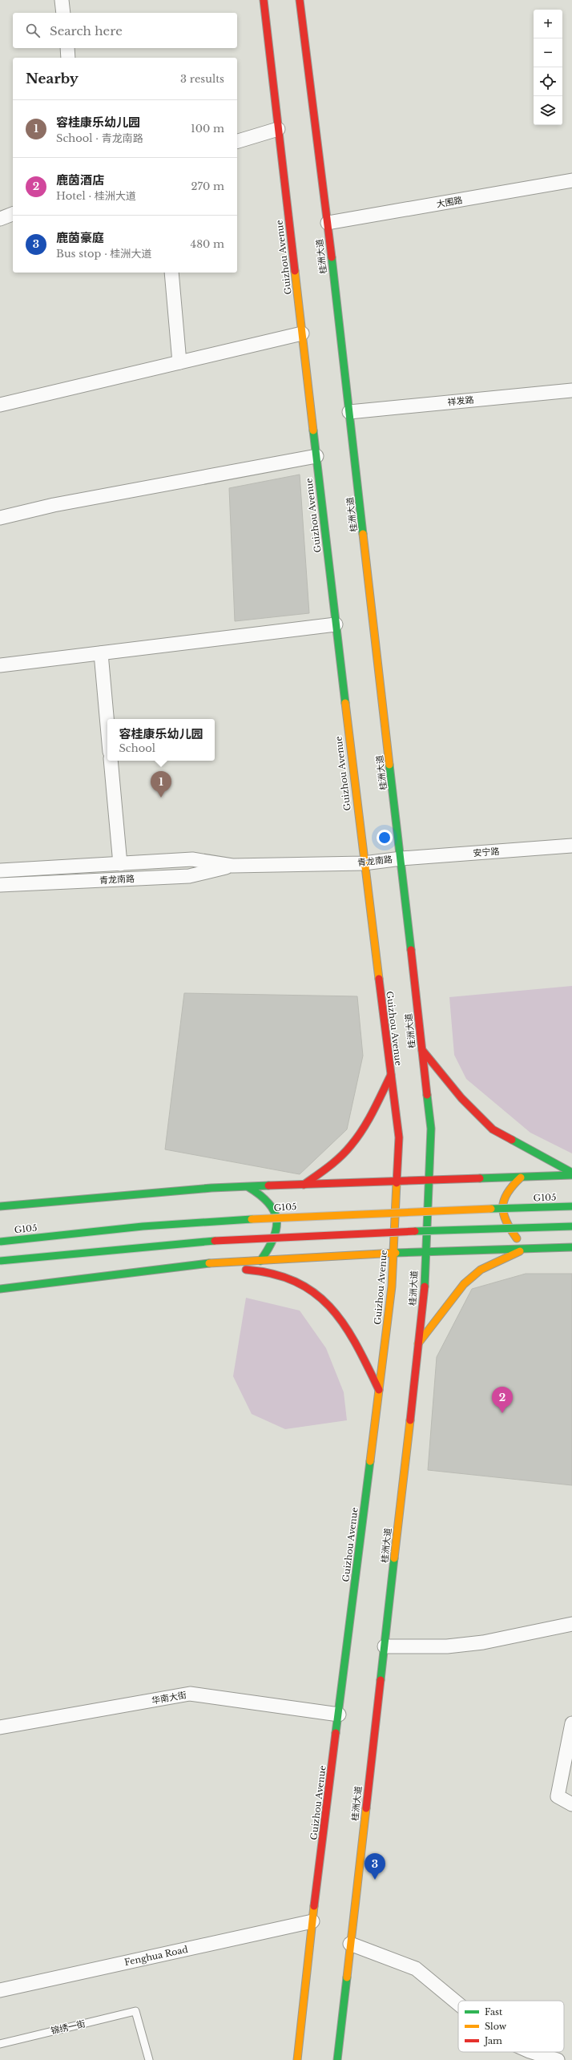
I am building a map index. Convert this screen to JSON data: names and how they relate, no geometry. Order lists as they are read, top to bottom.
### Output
{
  "streets": {
    "main road": ["桂洲大道", "Guizhou Avenue", "G105"],
    "street": [
      "大围路",
      "祥发路",
      "安宁路",
      "青龙南路",
      "华南大街",
      "Fenghua Road"
    ],
    "lane": ["锦绣一街"]
  },
  "crossings": [
    ["大围路", "桂洲大道"],
    ["桂洲大道", "祥发路"],
    ["桂洲大道", "安宁路"],
    ["桂洲大道", "青龙南路"],
    ["Guizhou Avenue", "青龙南路"],
    ["Guizhou Avenue", "华南大街"],
    ["Guizhou Avenue", "Fenghua Road"],
    ["安宁路", "青龙南路"]
  ],
  "legend": ["Fast", "Slow", "Jam"],
  "page": {
    "map_buttons": ["+", "−"],
    "search": "Search here",
    "heading": ["Nearby", "3 results"],
    "list": [
      {
        "mark": "1",
        "name": "容桂康乐幼儿园",
        "note": "School · 青龙南路",
        "value": "100 m"
      },
      {
        "mark": "2",
        "name": "鹿茵酒店",
        "note": "Hotel · 桂洲大道",
        "value": "270 m"
      },
      {
        "mark": "3",
        "name": "鹿茵豪庭",
        "note": "Bus stop · 桂洲大道",
        "value": "480 m"
      }
    ],
    "popup": ["容桂康乐幼儿园", "School"],
    "pins": ["1", "2", "3"]
  }
}
